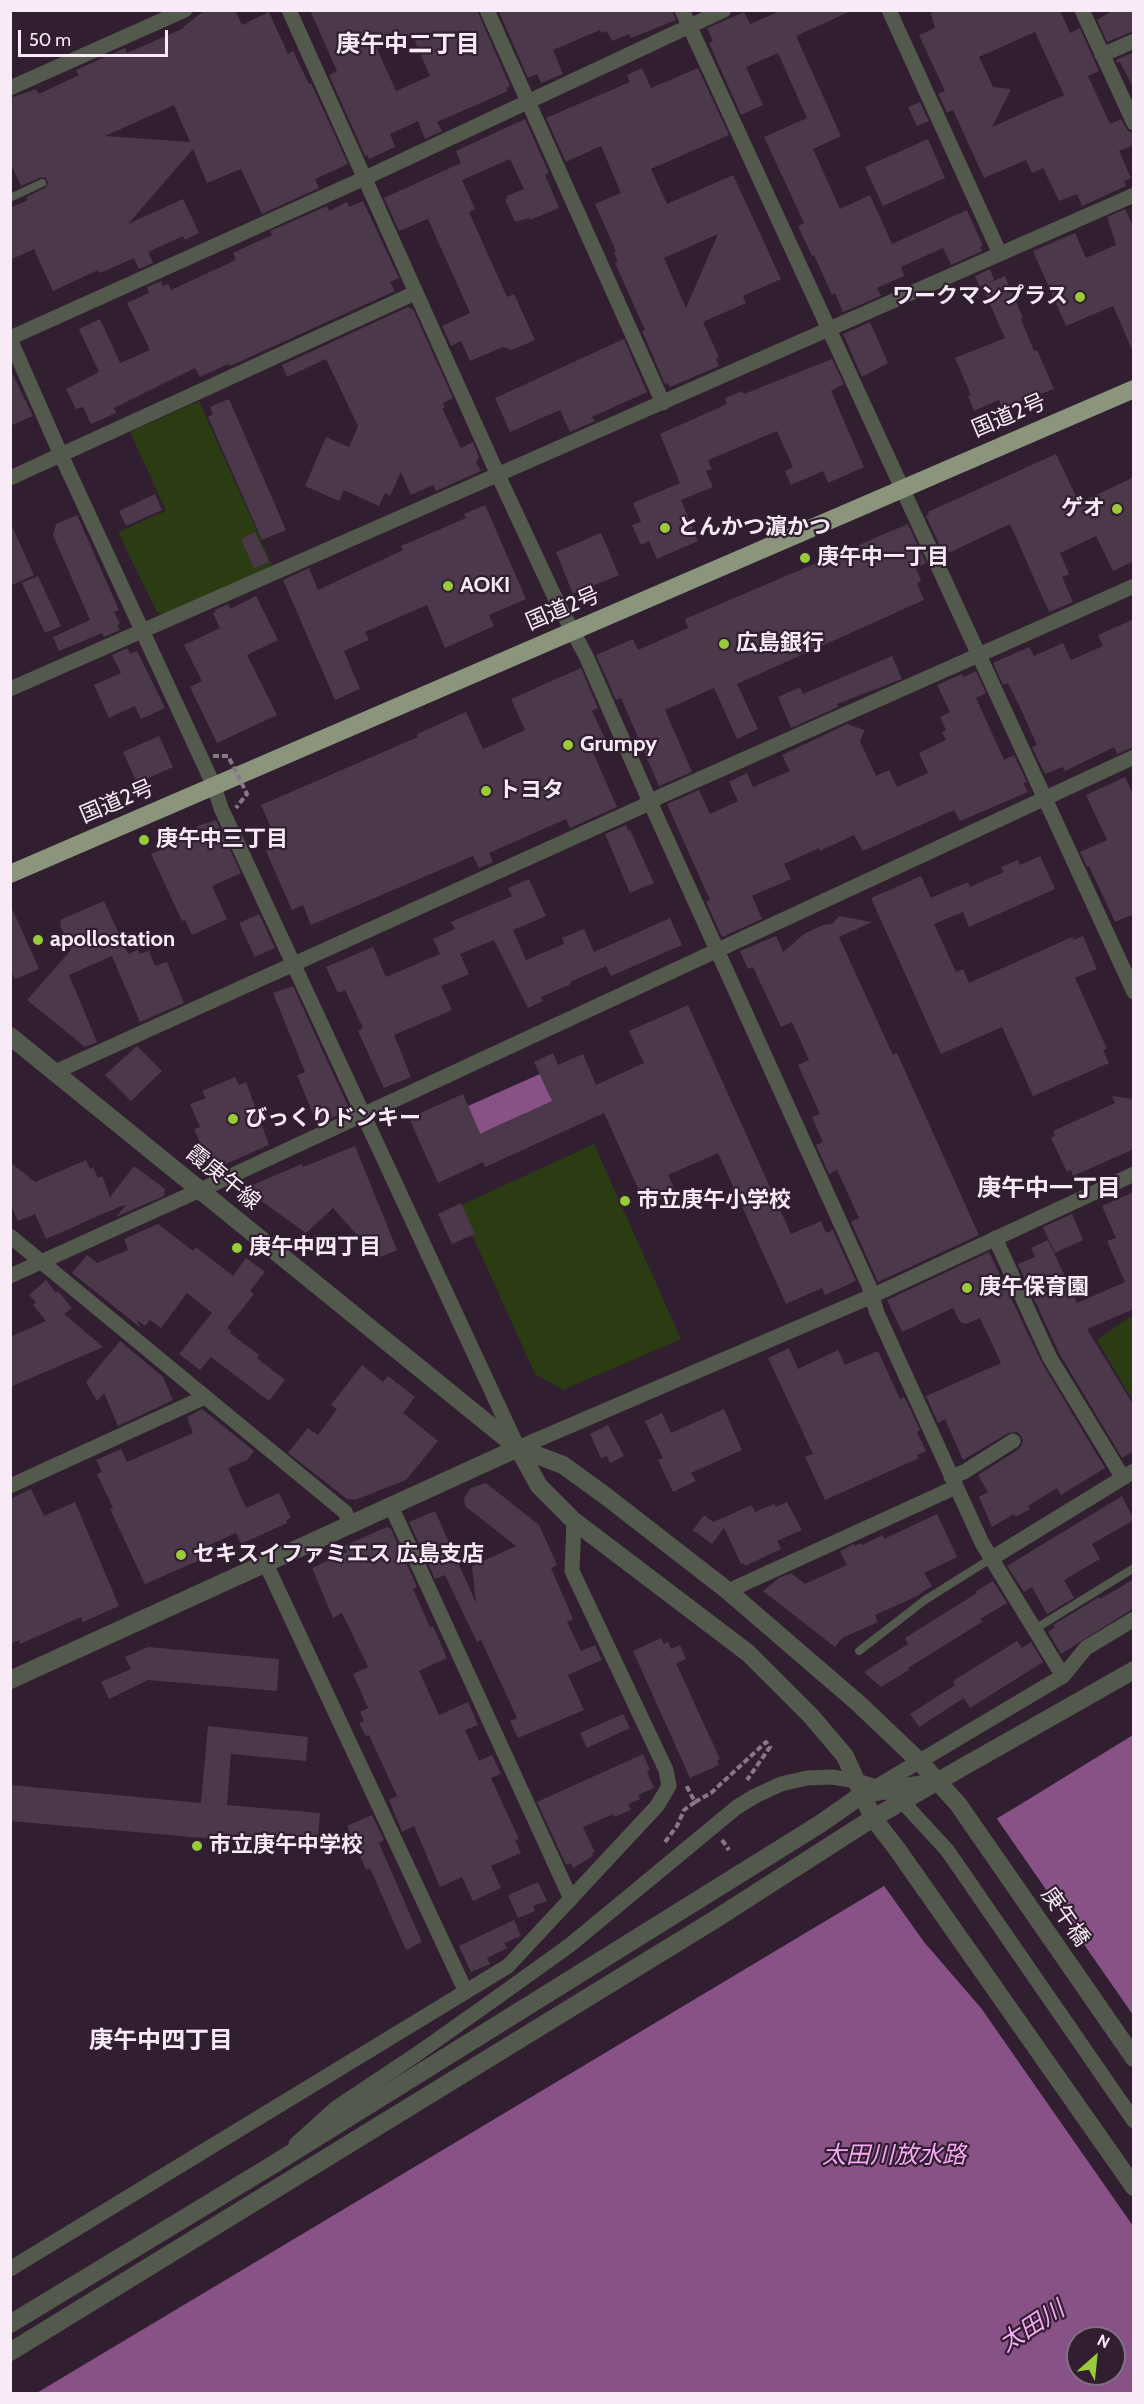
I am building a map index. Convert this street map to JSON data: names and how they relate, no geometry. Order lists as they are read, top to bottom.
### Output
{
  "streets": {
    "highway": ["国道2号"],
    "street": ["霞庚午線", "庚午橋"]
  },
  "crossings": [
    ["霞庚午線", "庚午橋"]
  ],
  "districts": ["庚午中二丁目", "庚午中一丁目", "庚午中四丁目"],
  "water": ["太田川放水路", "太田川"],
  "places": [
    "ワークマンプラス",
    "ゲオ",
    "とんかつ濵かつ",
    "庚午中一丁目",
    "AOKI",
    "広島銀行",
    "Grumpy",
    "トヨタ",
    "庚午中三丁目",
    "apollostation",
    "びっくりドンキー",
    "市立庚午小学校",
    "庚午中四丁目",
    "庚午保育園",
    "セキスイファミエス 広島支店",
    "市立庚午中学校"
  ],
  "scale_bar": "50 m",
  "north": "top right"
}
